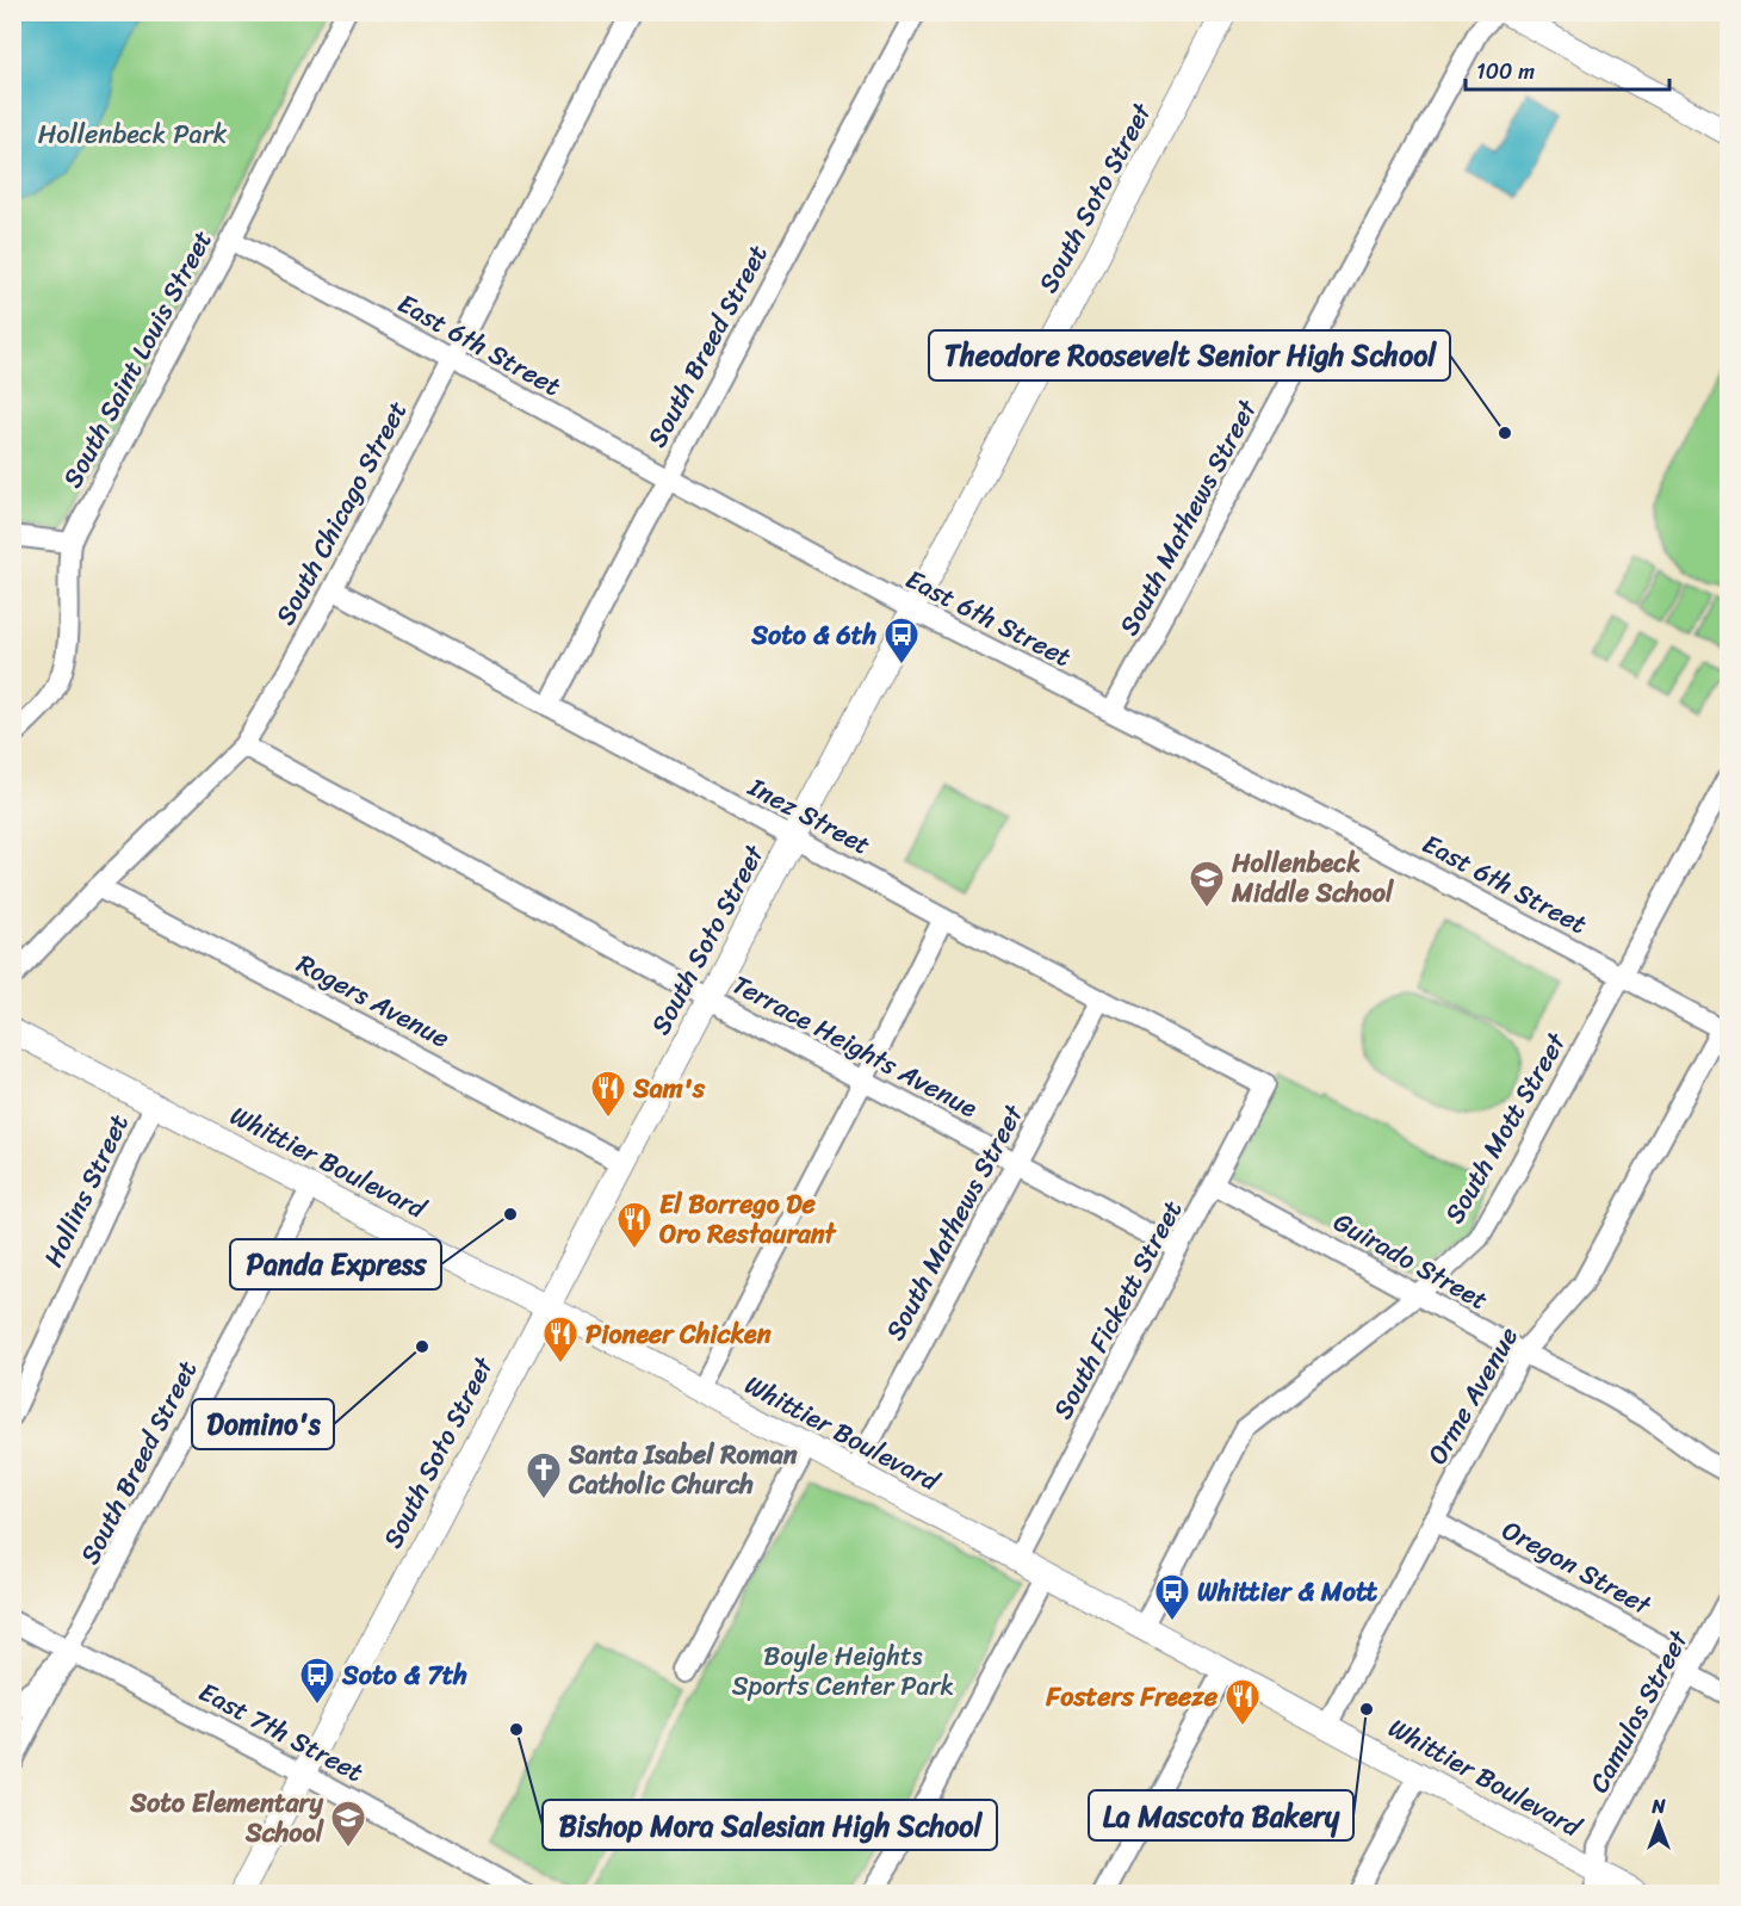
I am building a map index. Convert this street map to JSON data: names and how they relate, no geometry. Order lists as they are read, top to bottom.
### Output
{
  "streets": {
    "main road": ["South Soto Street", "Whittier Boulevard"],
    "street": [
      "East 6th Street",
      "South Breed Street",
      "South Saint Louis Street",
      "South Chicago Street",
      "South Mathews Street",
      "Inez Street",
      "Rogers Avenue",
      "Terrace Heights Avenue",
      "South Mott Street",
      "Hollins Street",
      "Guirado Street",
      "South Fickett Street",
      "Orme Avenue",
      "Oregon Street",
      "Camulos Street",
      "East 7th Street"
    ]
  },
  "crossings": [
    ["South Soto Street", "East 6th Street"],
    ["South Soto Street", "Inez Street"],
    ["South Soto Street", "Rogers Avenue"],
    ["South Soto Street", "Terrace Heights Avenue"],
    ["South Soto Street", "Whittier Boulevard"],
    ["South Soto Street", "East 7th Street"],
    ["East 6th Street", "South Breed Street"],
    ["East 6th Street", "South Saint Louis Street"],
    ["East 6th Street", "South Chicago Street"],
    ["East 6th Street", "South Mathews Street"],
    ["East 6th Street", "South Mott Street"],
    ["East 6th Street", "Orme Avenue"],
    ["South Breed Street", "Inez Street"],
    ["South Breed Street", "Whittier Boulevard"],
    ["South Breed Street", "East 7th Street"],
    ["South Chicago Street", "Inez Street"],
    ["South Chicago Street", "Rogers Avenue"],
    ["South Chicago Street", "Terrace Heights Avenue"],
    ["South Mathews Street", "Inez Street"],
    ["South Mathews Street", "Terrace Heights Avenue"],
    ["South Mathews Street", "Whittier Boulevard"],
    ["Inez Street", "South Fickett Street"],
    ["Terrace Heights Avenue", "South Fickett Street"],
    ["South Mott Street", "Whittier Boulevard"],
    ["South Mott Street", "Guirado Street"],
    ["Whittier Boulevard", "Hollins Street"],
    ["Whittier Boulevard", "South Fickett Street"],
    ["Whittier Boulevard", "Orme Avenue"],
    ["Whittier Boulevard", "Camulos Street"],
    ["Guirado Street", "South Fickett Street"],
    ["Guirado Street", "Orme Avenue"],
    ["Orme Avenue", "Oregon Street"],
    ["Oregon Street", "Camulos Street"]
  ],
  "parks": ["Hollenbeck Park", "Boyle Heights Sports Center Park"],
  "places": {
    "other": [
      "Theodore Roosevelt Senior High School",
      "Panda Express",
      "Domino's",
      "La Mascota Bakery",
      "Bishop Mora Salesian High School"
    ],
    "bus stop": ["Soto & 6th", "Whittier & Mott", "Soto & 7th"],
    "school or university": ["Hollenbeck Middle School", "Soto Elementary School"],
    "restaurant": [
      "Sam's",
      "El Borrego De Oro Restaurant",
      "Pioneer Chicken",
      "Fosters Freeze"
    ],
    "church": ["Santa Isabel Roman Catholic Church"]
  },
  "scale_bar": "100 m",
  "north": "top"
}
